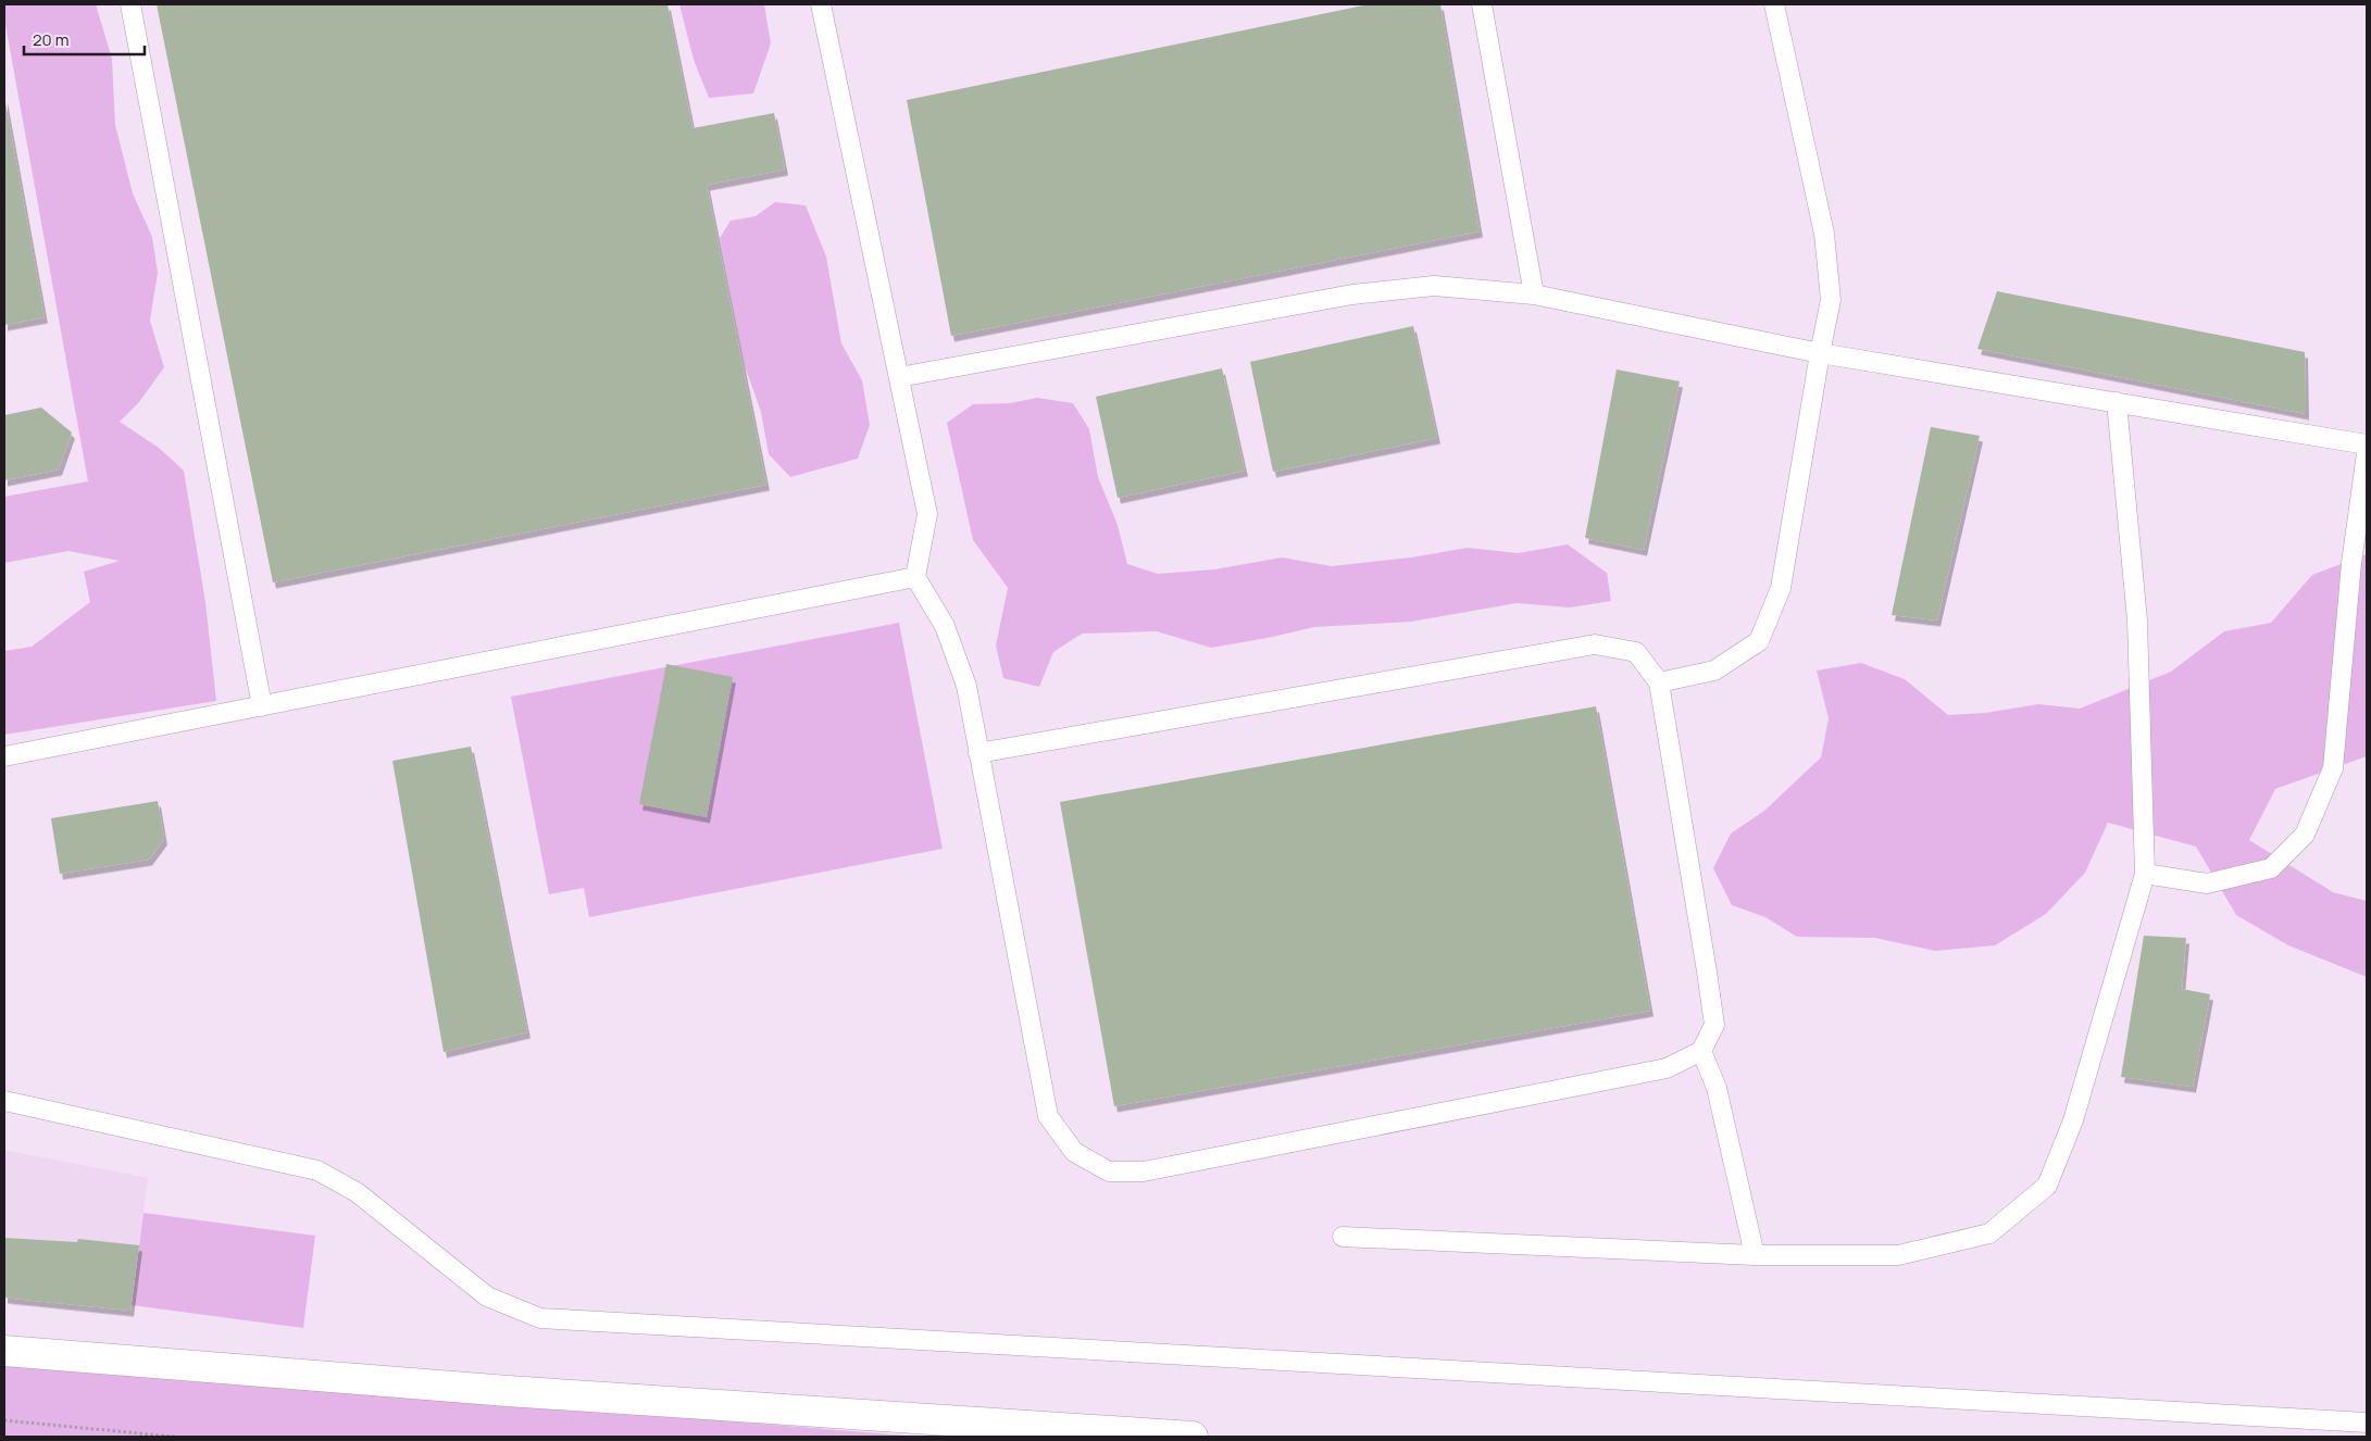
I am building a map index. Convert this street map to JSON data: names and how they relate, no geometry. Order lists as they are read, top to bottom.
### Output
{
  "scale_bar": "20 m"
}
